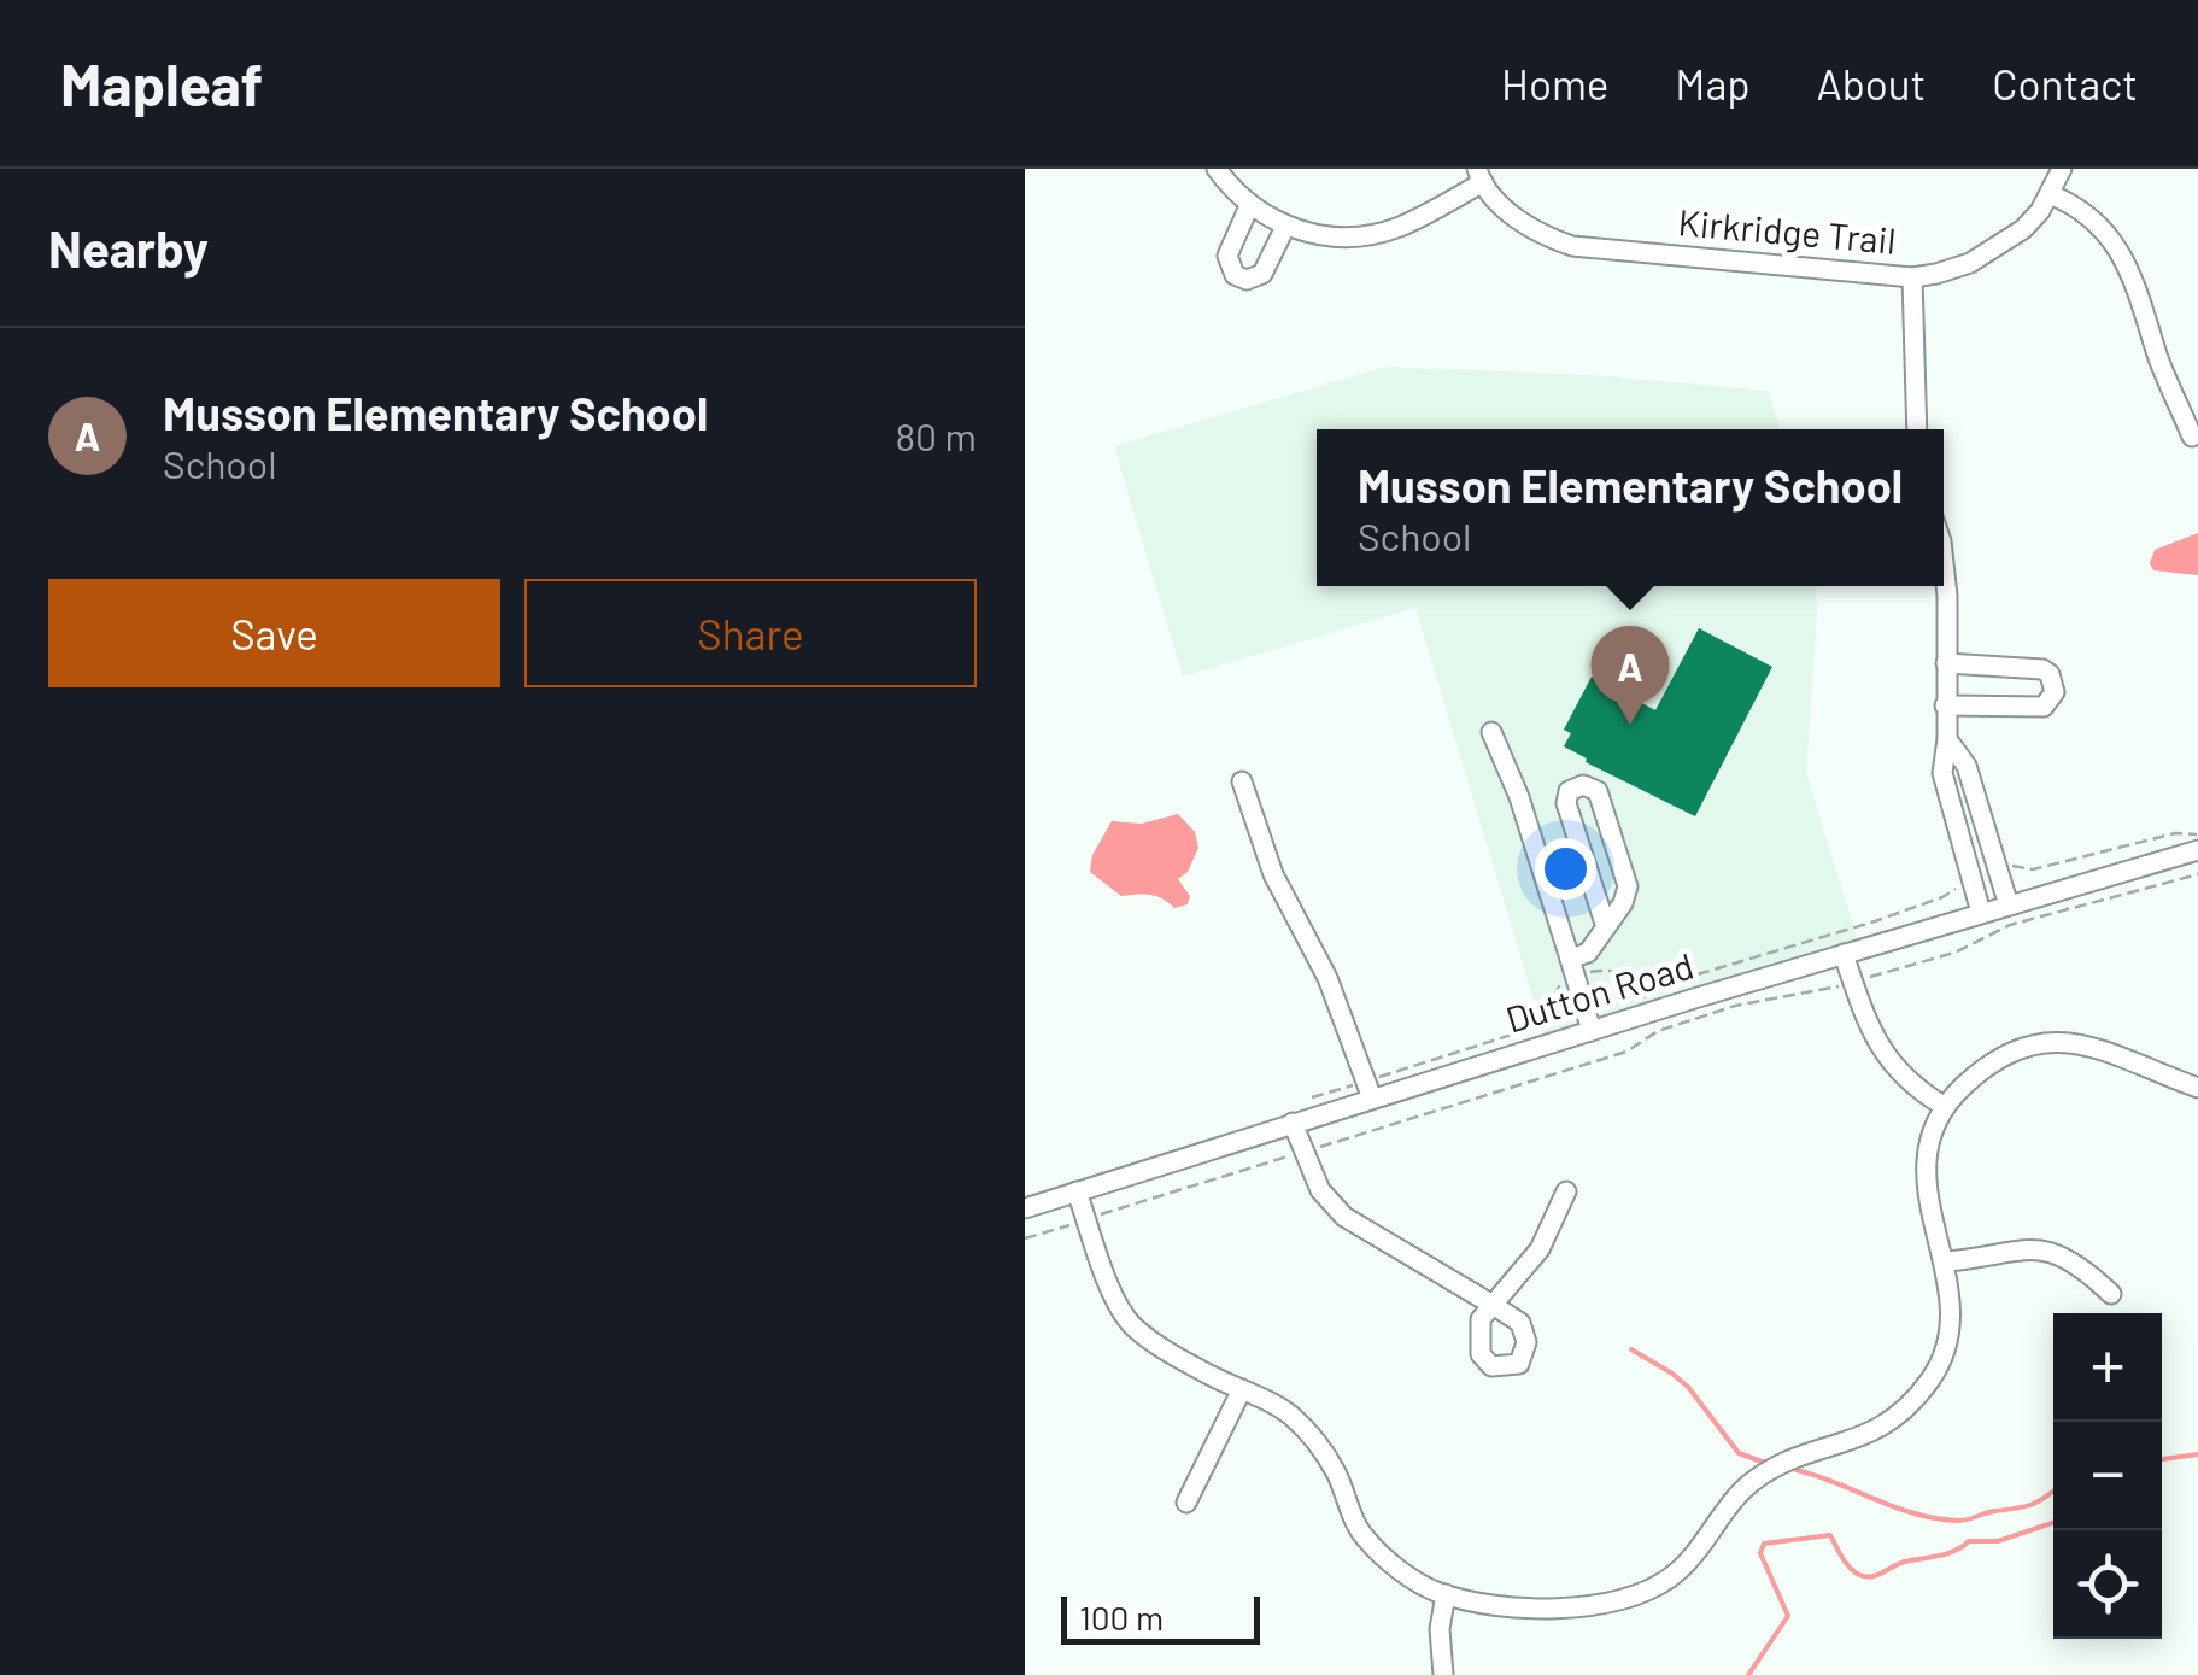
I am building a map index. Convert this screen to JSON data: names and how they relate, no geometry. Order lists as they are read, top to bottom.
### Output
{
  "streets": {
    "street": ["Kirkridge Trail", "Dutton Road"]
  },
  "scale_bar": "100 m",
  "page": {
    "header": "Mapleaf",
    "nav": [
      "Home",
      "Map",
      "About",
      "Contact"
    ],
    "heading": "Nearby",
    "list": [
      {
        "mark": "A",
        "name": "Musson Elementary School",
        "note": "School",
        "value": "80 m"
      }
    ],
    "popup": ["Musson Elementary School", "School"],
    "buttons": ["Save", "Share"],
    "pins": "A",
    "map_buttons": ["+", "−"],
    "scale": "100 m"
  }
}
